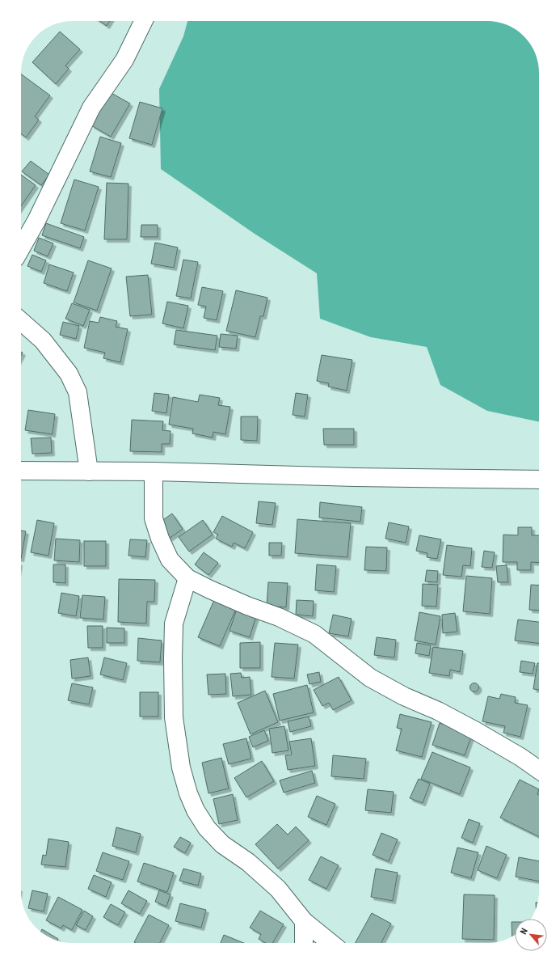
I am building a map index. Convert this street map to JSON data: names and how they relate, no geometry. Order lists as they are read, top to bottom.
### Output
{
  "north": "top left"
}
